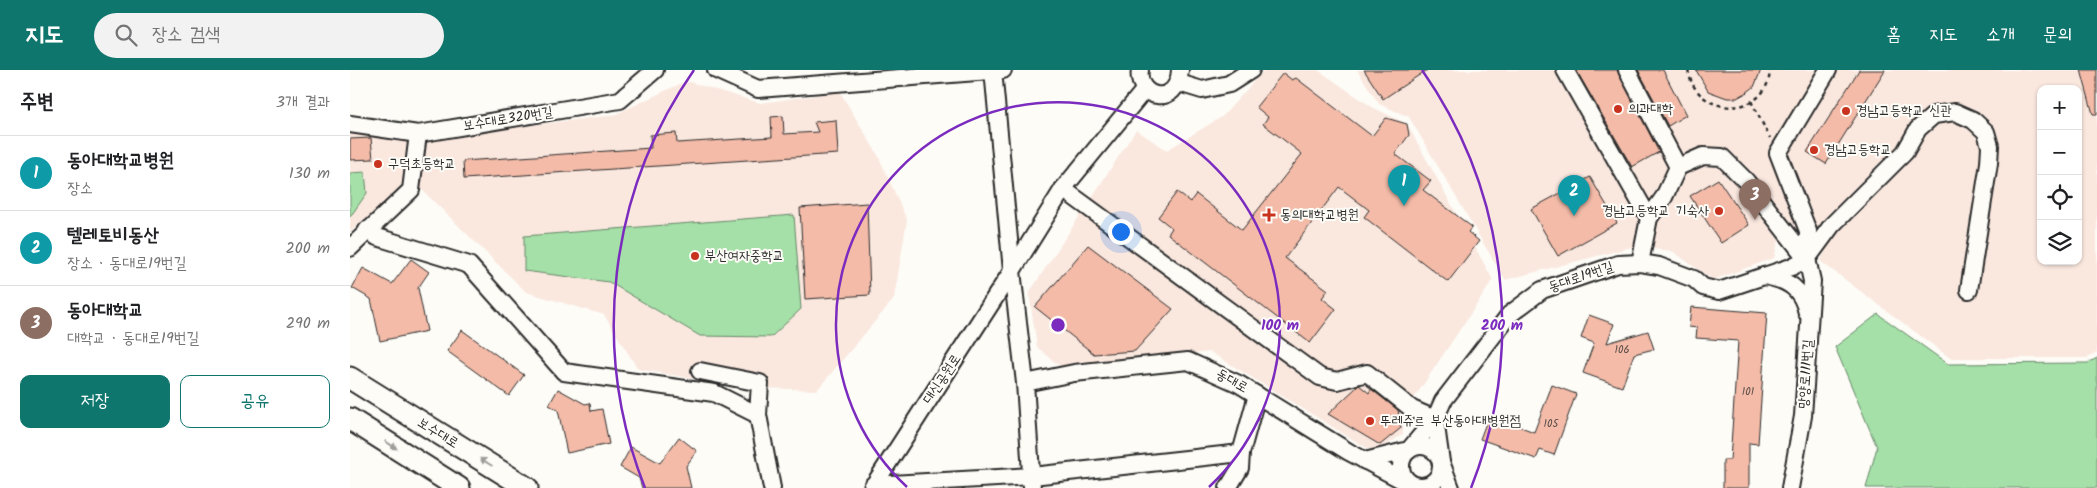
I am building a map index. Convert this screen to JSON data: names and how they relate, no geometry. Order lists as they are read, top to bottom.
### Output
{
  "streets": {
    "main road": ["보수대로"],
    "street": [
      "보수대로320번길",
      "동대로19번길",
      "망양로111번길",
      "대신공원로",
      "동대로"
    ]
  },
  "crossings": [
    ["동대로19번길", "망양로111번길"],
    ["동대로19번길", "동대로"]
  ],
  "places": {
    "other": [
      "의과대학",
      "경남고등학교 신관",
      "경남고등학교",
      "구덕초등학교",
      "경남고등학교 기숙사",
      "부산여자중학교",
      "뚜레쥬르 부산동아대병원점"
    ],
    "health": ["동의대학교병원"]
  },
  "house_numbers": ["106", "101", "105"],
  "page": {
    "header": "지도",
    "search": "장소 검색",
    "nav": [
      "홈",
      "지도",
      "소개",
      "문의"
    ],
    "heading": ["주변", "3개 결과"],
    "map_buttons": ["+", "−"],
    "list": [
      {
        "mark": "1",
        "name": "동아대학교병원",
        "note": "장소",
        "value": "130 m"
      },
      {
        "mark": "2",
        "name": "텔레토비동산",
        "note": "장소 · 동대로19번길",
        "value": "200 m"
      },
      {
        "mark": "3",
        "name": "동아대학교",
        "note": "대학교 · 동대로19번길",
        "value": "290 m"
      }
    ],
    "pins": ["1", "2", "3"],
    "buttons": ["저장", "공유"]
  },
  "rings": ["100 m", "200 m"]
}
